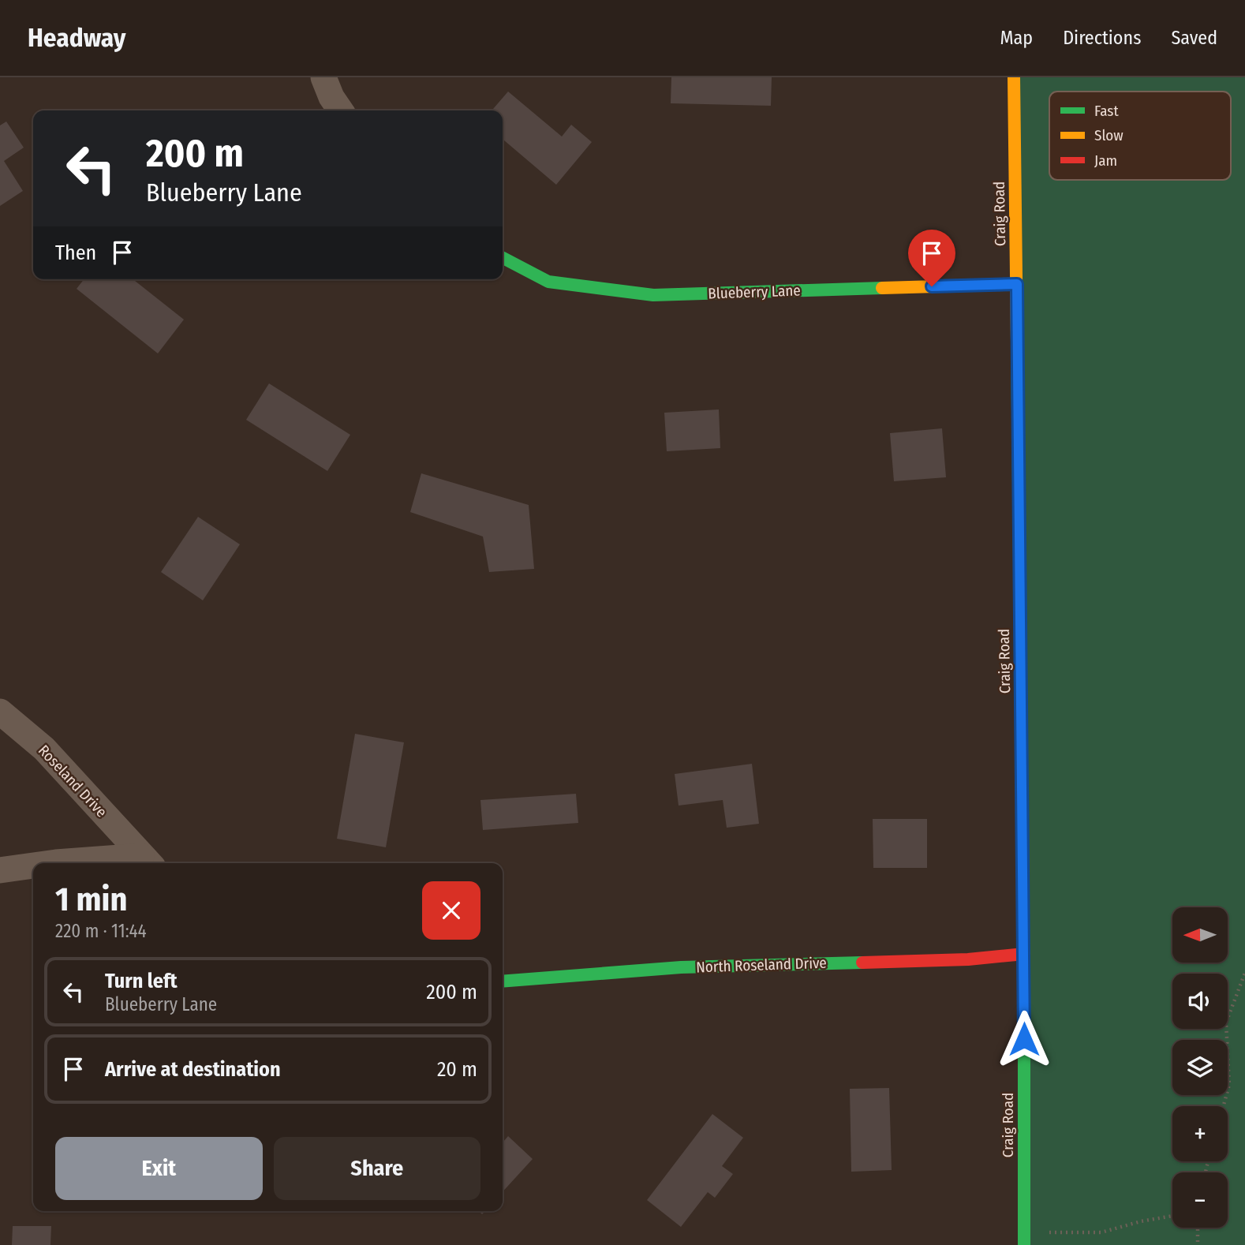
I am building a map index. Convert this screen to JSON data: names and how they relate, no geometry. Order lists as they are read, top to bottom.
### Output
{
  "streets": {
    "street": [
      "Craig Road",
      "Blueberry Lane",
      "Roseland Drive",
      "North Roseland Drive"
    ]
  },
  "crossings": [
    ["Craig Road", "Blueberry Lane"],
    ["Craig Road", "North Roseland Drive"]
  ],
  "legend": ["Fast", "Slow", "Jam"],
  "north": "left",
  "page": {
    "header": "Headway",
    "nav": ["Map", "Directions", "Saved"],
    "turn": ["200 m", "Blueberry Lane"],
    "then": "Then",
    "heading": ["1 min", "220 m · 11:44"],
    "map_buttons": ["+", "−"],
    "list": [
      {
        "name": "Turn left",
        "note": "Blueberry Lane",
        "value": "200 m"
      },
      {
        "name": "Arrive at destination",
        "value": "20 m"
      }
    ],
    "buttons": ["Exit", "Share"]
  }
}
